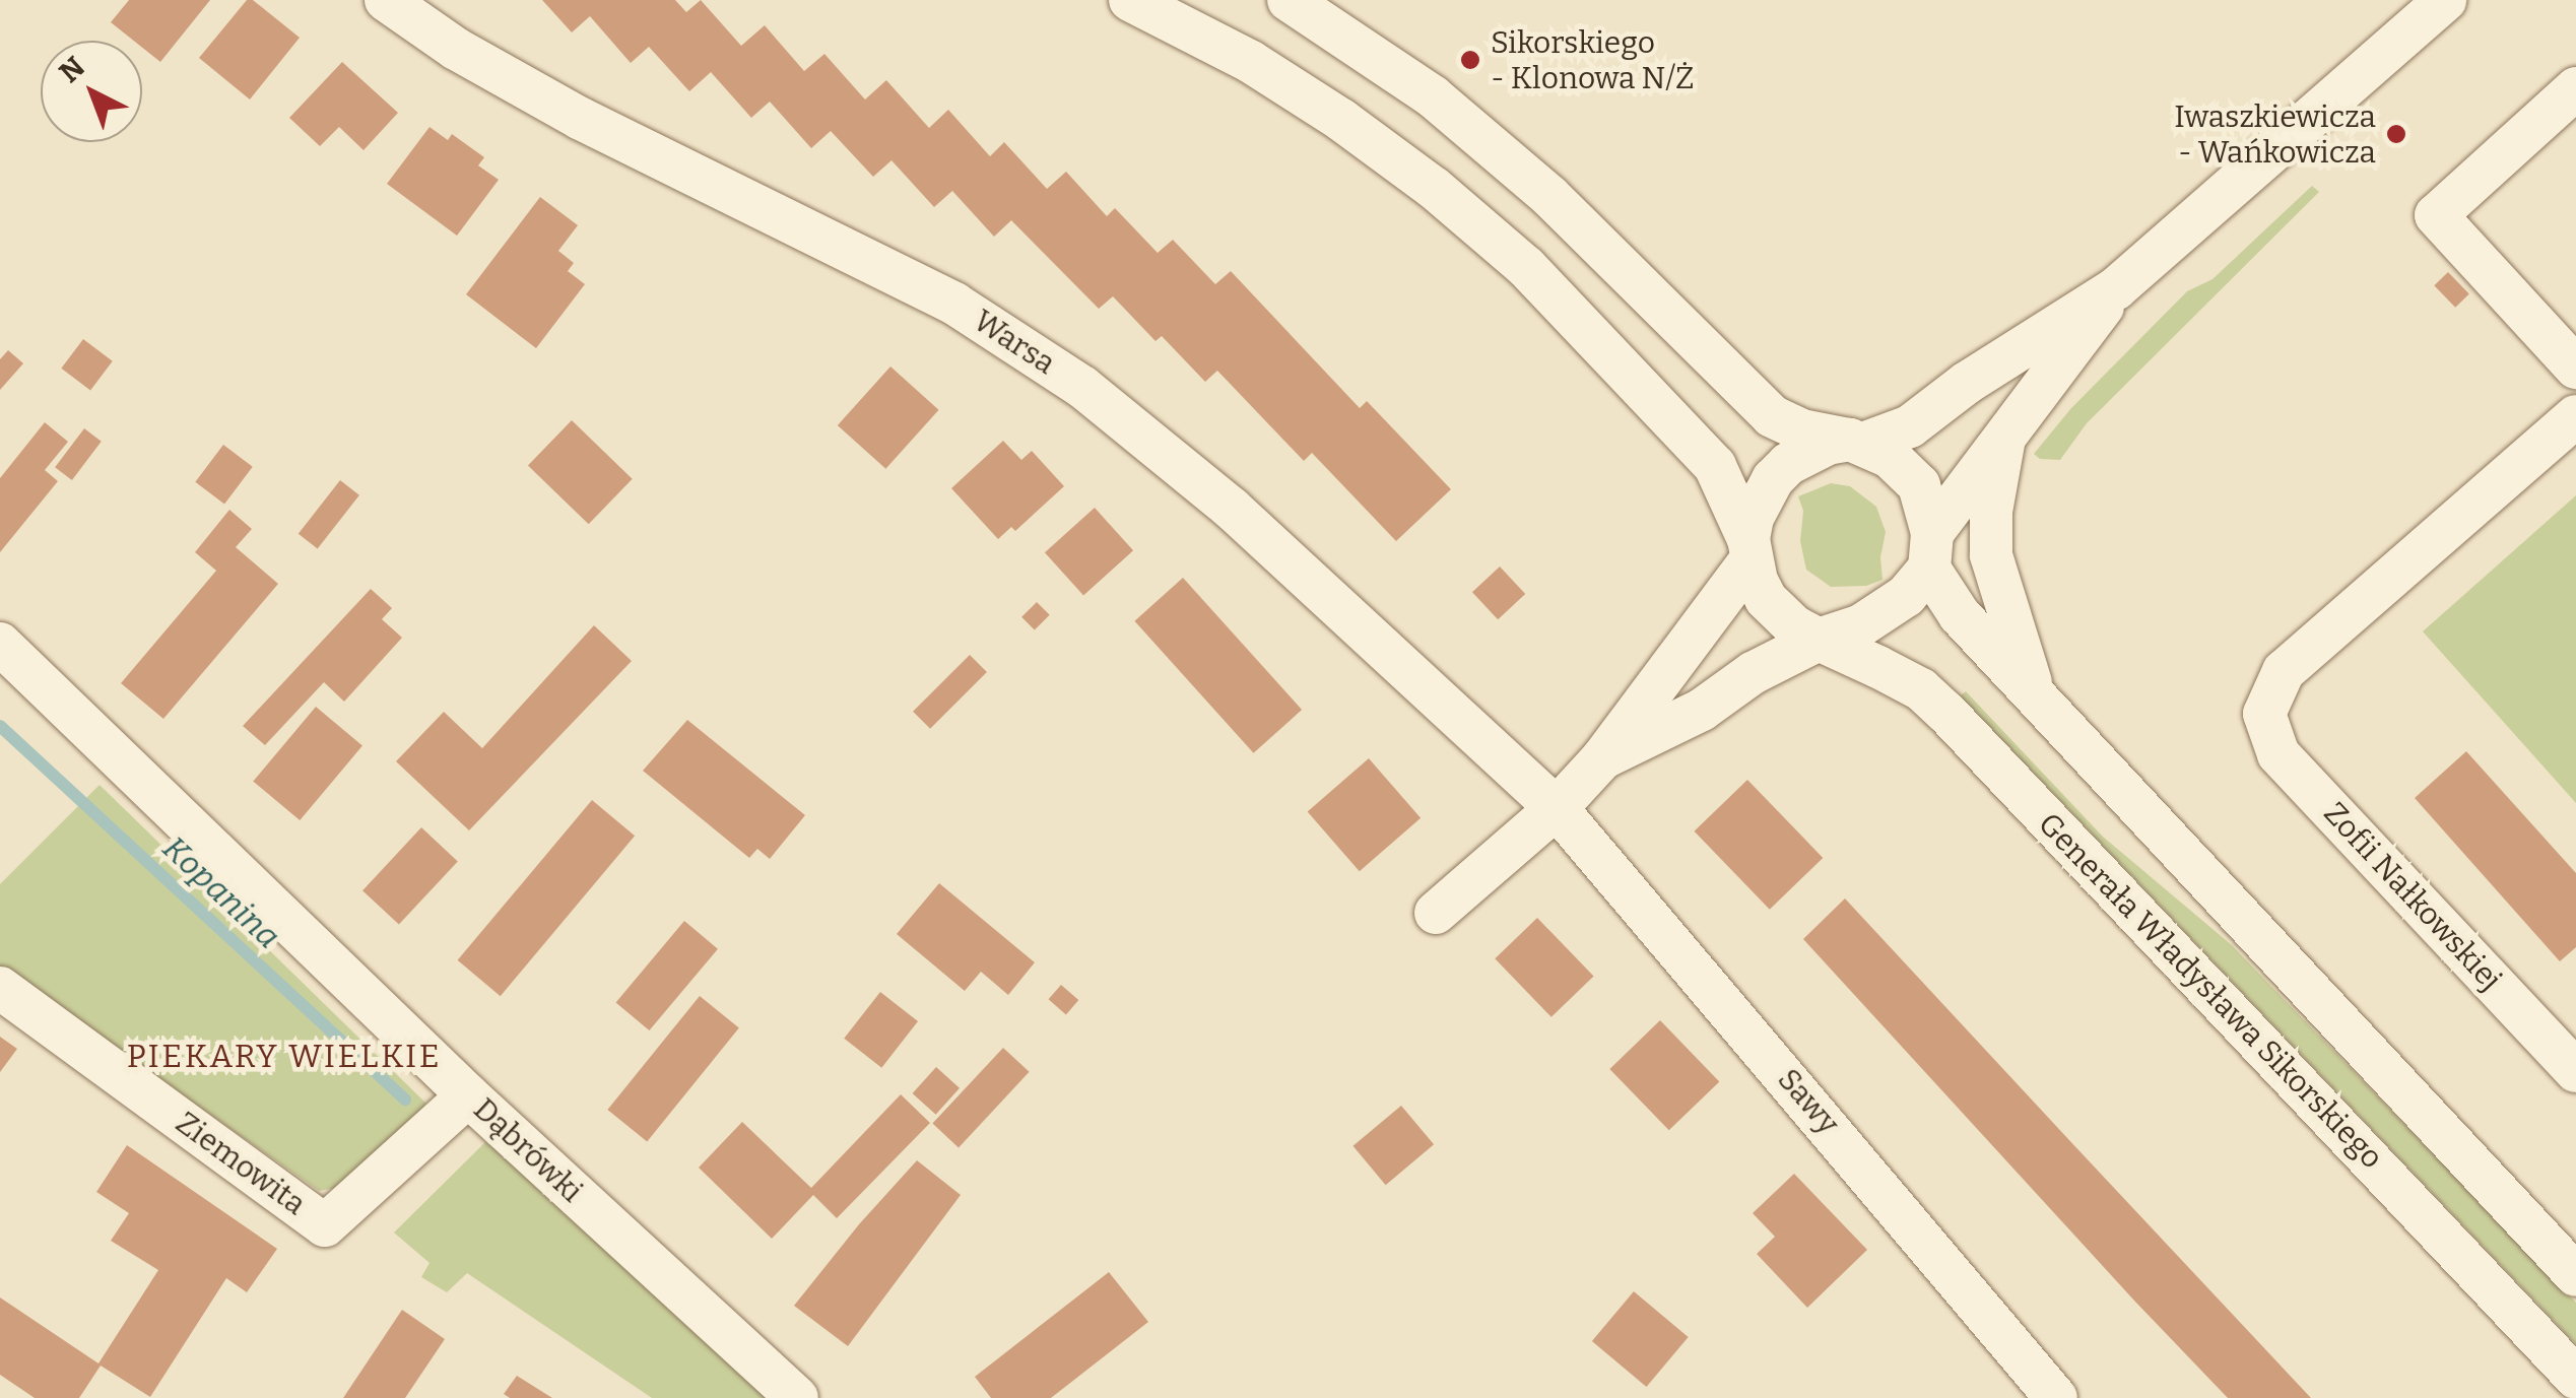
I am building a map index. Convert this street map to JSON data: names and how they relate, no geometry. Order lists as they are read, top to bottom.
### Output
{
  "streets": {
    "street": [
      "Warsa",
      "Zofii Nałkowskiej",
      "Generała Władysława Sikorskiego",
      "Sawy",
      "Dąbrówki",
      "Ziemowita"
    ]
  },
  "crossings": [
    ["Warsa", "Sawy"],
    ["Dąbrówki", "Ziemowita"]
  ],
  "districts": ["PIEKARY WIELKIE"],
  "water": ["Kopanina"],
  "places": ["Sikorskiego - Klonowa N/Ż", "Iwaszkiewicza - Wańkowicza"],
  "north": "top left"
}
